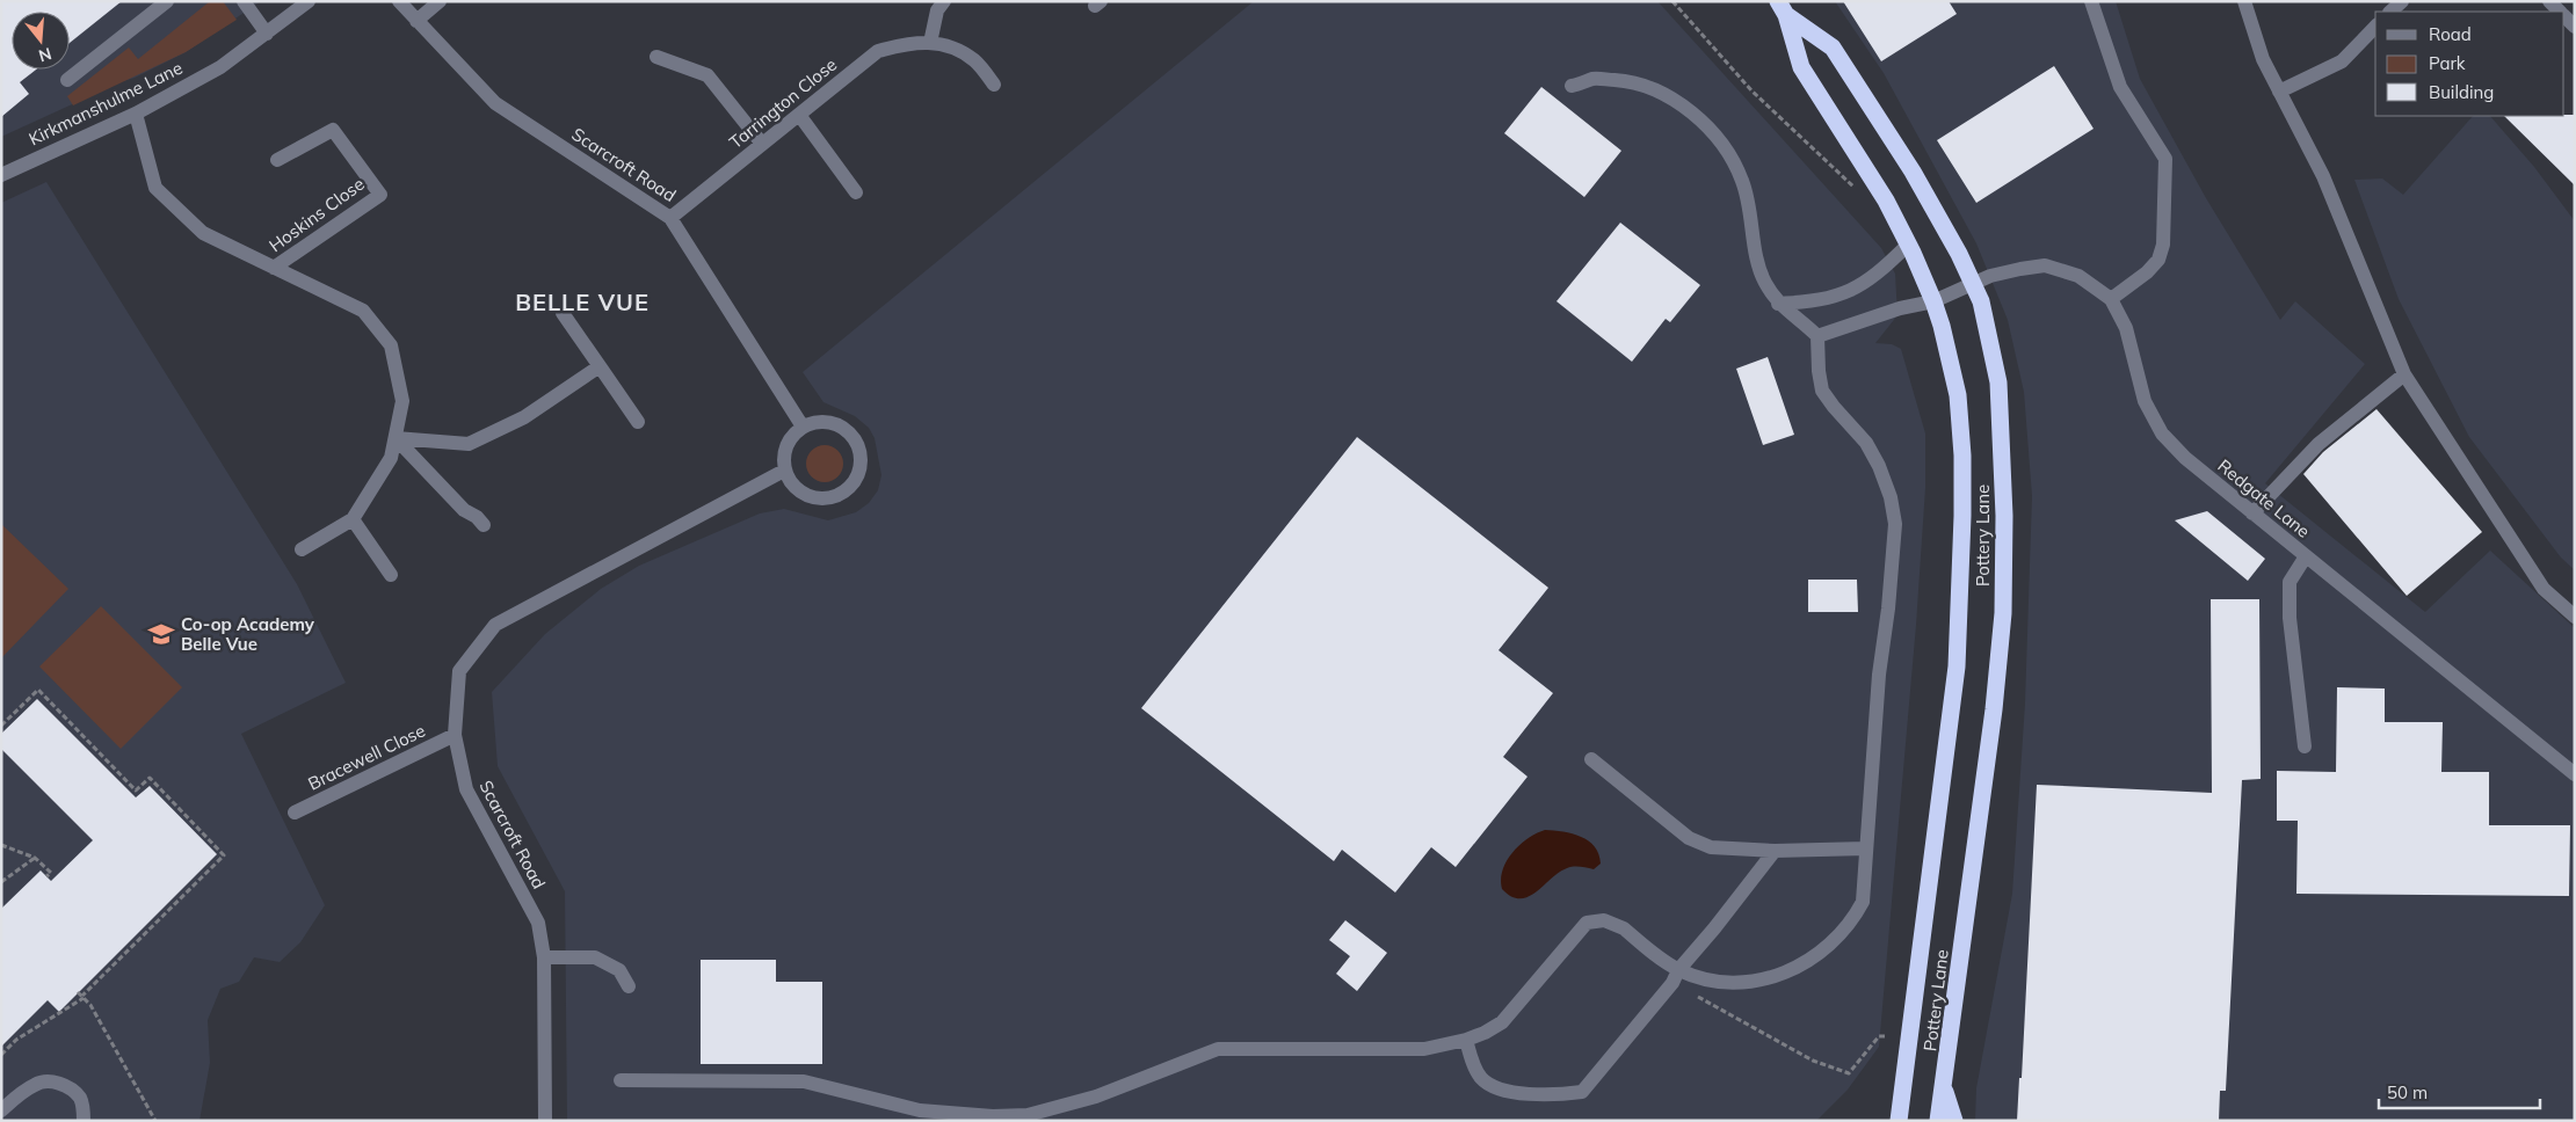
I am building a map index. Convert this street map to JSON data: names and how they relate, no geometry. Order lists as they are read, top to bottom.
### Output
{
  "streets": {
    "highway": ["Pottery Lane"],
    "street": [
      "Kirkmanshulme Lane",
      "Tarrington Close",
      "Scarcroft Road",
      "Hoskins Close",
      "Redgate Lane",
      "Bracewell Close"
    ]
  },
  "crossings": [
    ["Tarrington Close", "Scarcroft Road"],
    ["Scarcroft Road", "Bracewell Close"],
    ["Redgate Lane", "Pottery Lane"]
  ],
  "districts": ["BELLE VUE"],
  "places": {
    "school or university": ["Co-op Academy Belle Vue"]
  },
  "legend": ["Road", "Park", "Building"],
  "scale_bar": "50 m",
  "north": "bottom"
}
